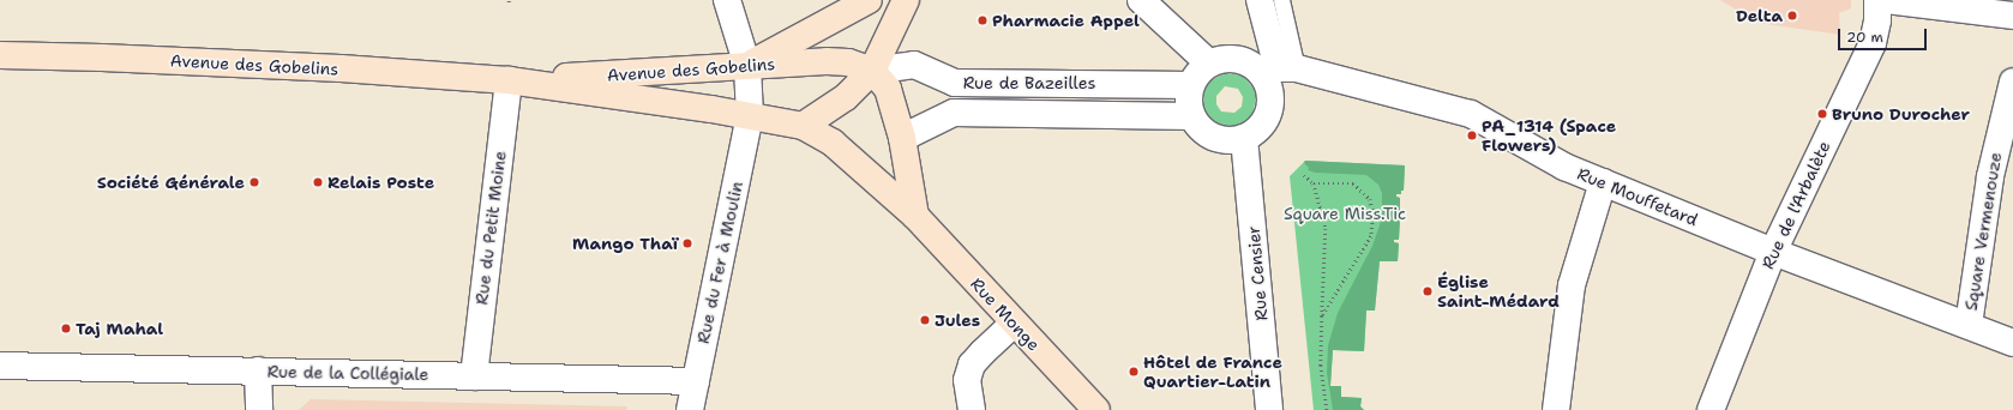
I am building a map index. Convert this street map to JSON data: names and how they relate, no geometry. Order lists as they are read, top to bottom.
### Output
{
  "streets": {
    "main road": ["Avenue des Gobelins", "Rue Monge"],
    "street": [
      "Rue de Bazeilles",
      "Rue Mouffetard",
      "Rue de l'Arbalète",
      "Rue du Petit Moine",
      "Square Vermenouze",
      "Rue du Fer à Moulin",
      "Rue Censier",
      "Rue de la Collégiale"
    ]
  },
  "crossings": [
    ["Avenue des Gobelins", "Rue de Bazeilles"],
    ["Avenue des Gobelins", "Rue du Petit Moine"],
    ["Avenue des Gobelins", "Rue du Fer à Moulin"],
    ["Avenue des Gobelins", "Rue Monge"],
    ["Rue de Bazeilles", "Rue Mouffetard"],
    ["Rue de Bazeilles", "Rue Censier"],
    ["Rue Mouffetard", "Rue de l'Arbalète"],
    ["Rue Mouffetard", "Square Vermenouze"],
    ["Rue Mouffetard", "Rue Censier"],
    ["Rue du Petit Moine", "Rue de la Collégiale"],
    ["Rue du Fer à Moulin", "Rue de la Collégiale"]
  ],
  "parks": ["Square Miss.Tic"],
  "places": [
    "Delta",
    "Pharmacie Appel",
    "Bruno Durocher",
    "PA_1314 (Space Flowers)",
    "Société Générale",
    "Relais Poste",
    "Mango Thaï",
    "Église Saint-Médard",
    "Jules",
    "Taj Mahal",
    "Hôtel de France Quartier-Latin"
  ],
  "scale_bar": "20 m"
}
